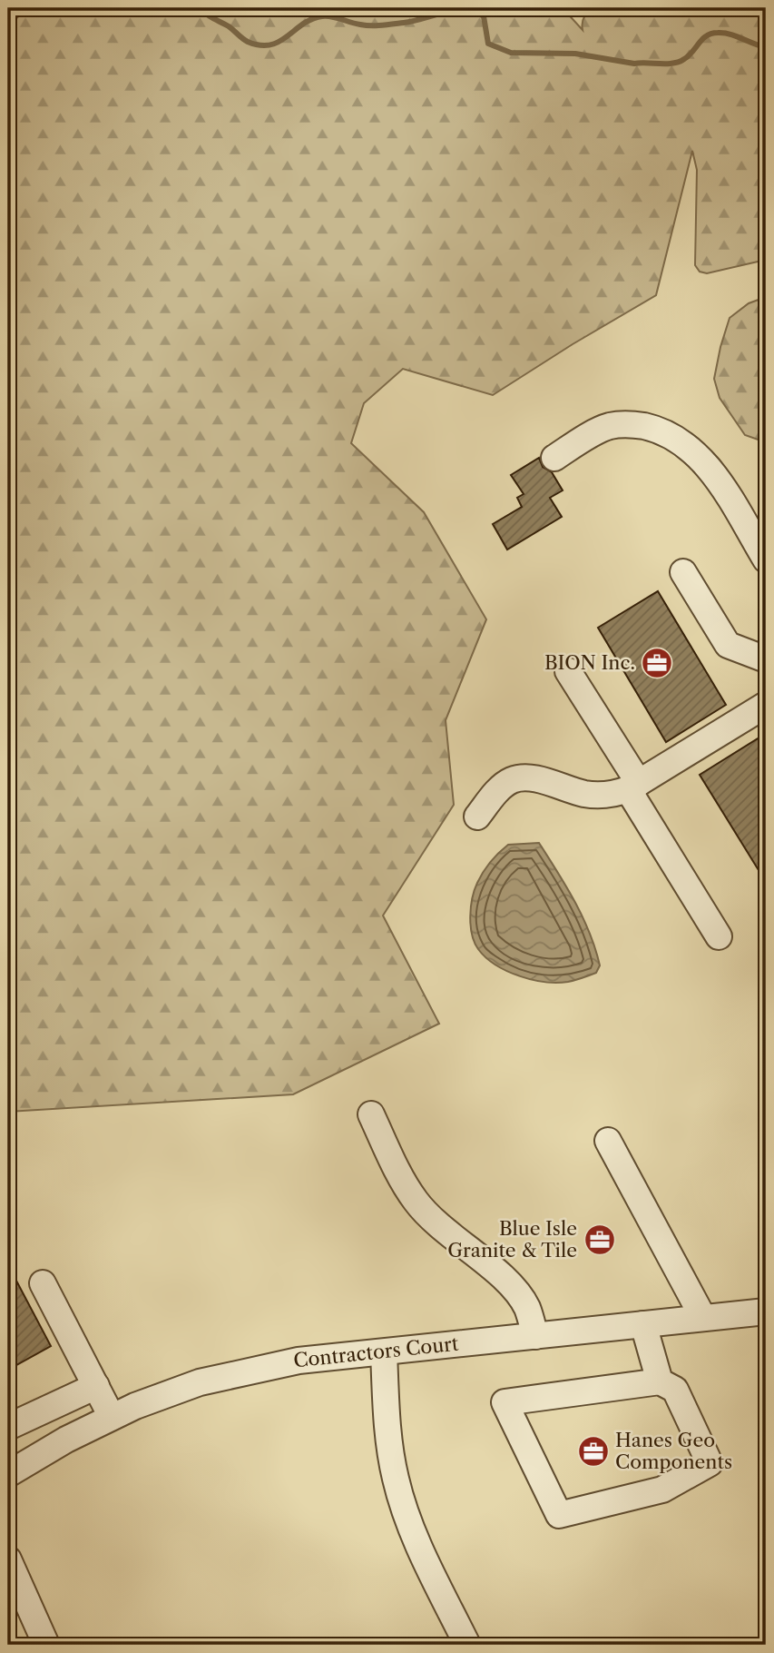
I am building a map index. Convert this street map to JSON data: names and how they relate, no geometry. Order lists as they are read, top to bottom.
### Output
{
  "streets": {
    "street": ["Contractors Court"]
  },
  "places": {
    "office": ["BION Inc.", "Blue Isle Granite & Tile", "Hanes Geo Components"]
  }
}
